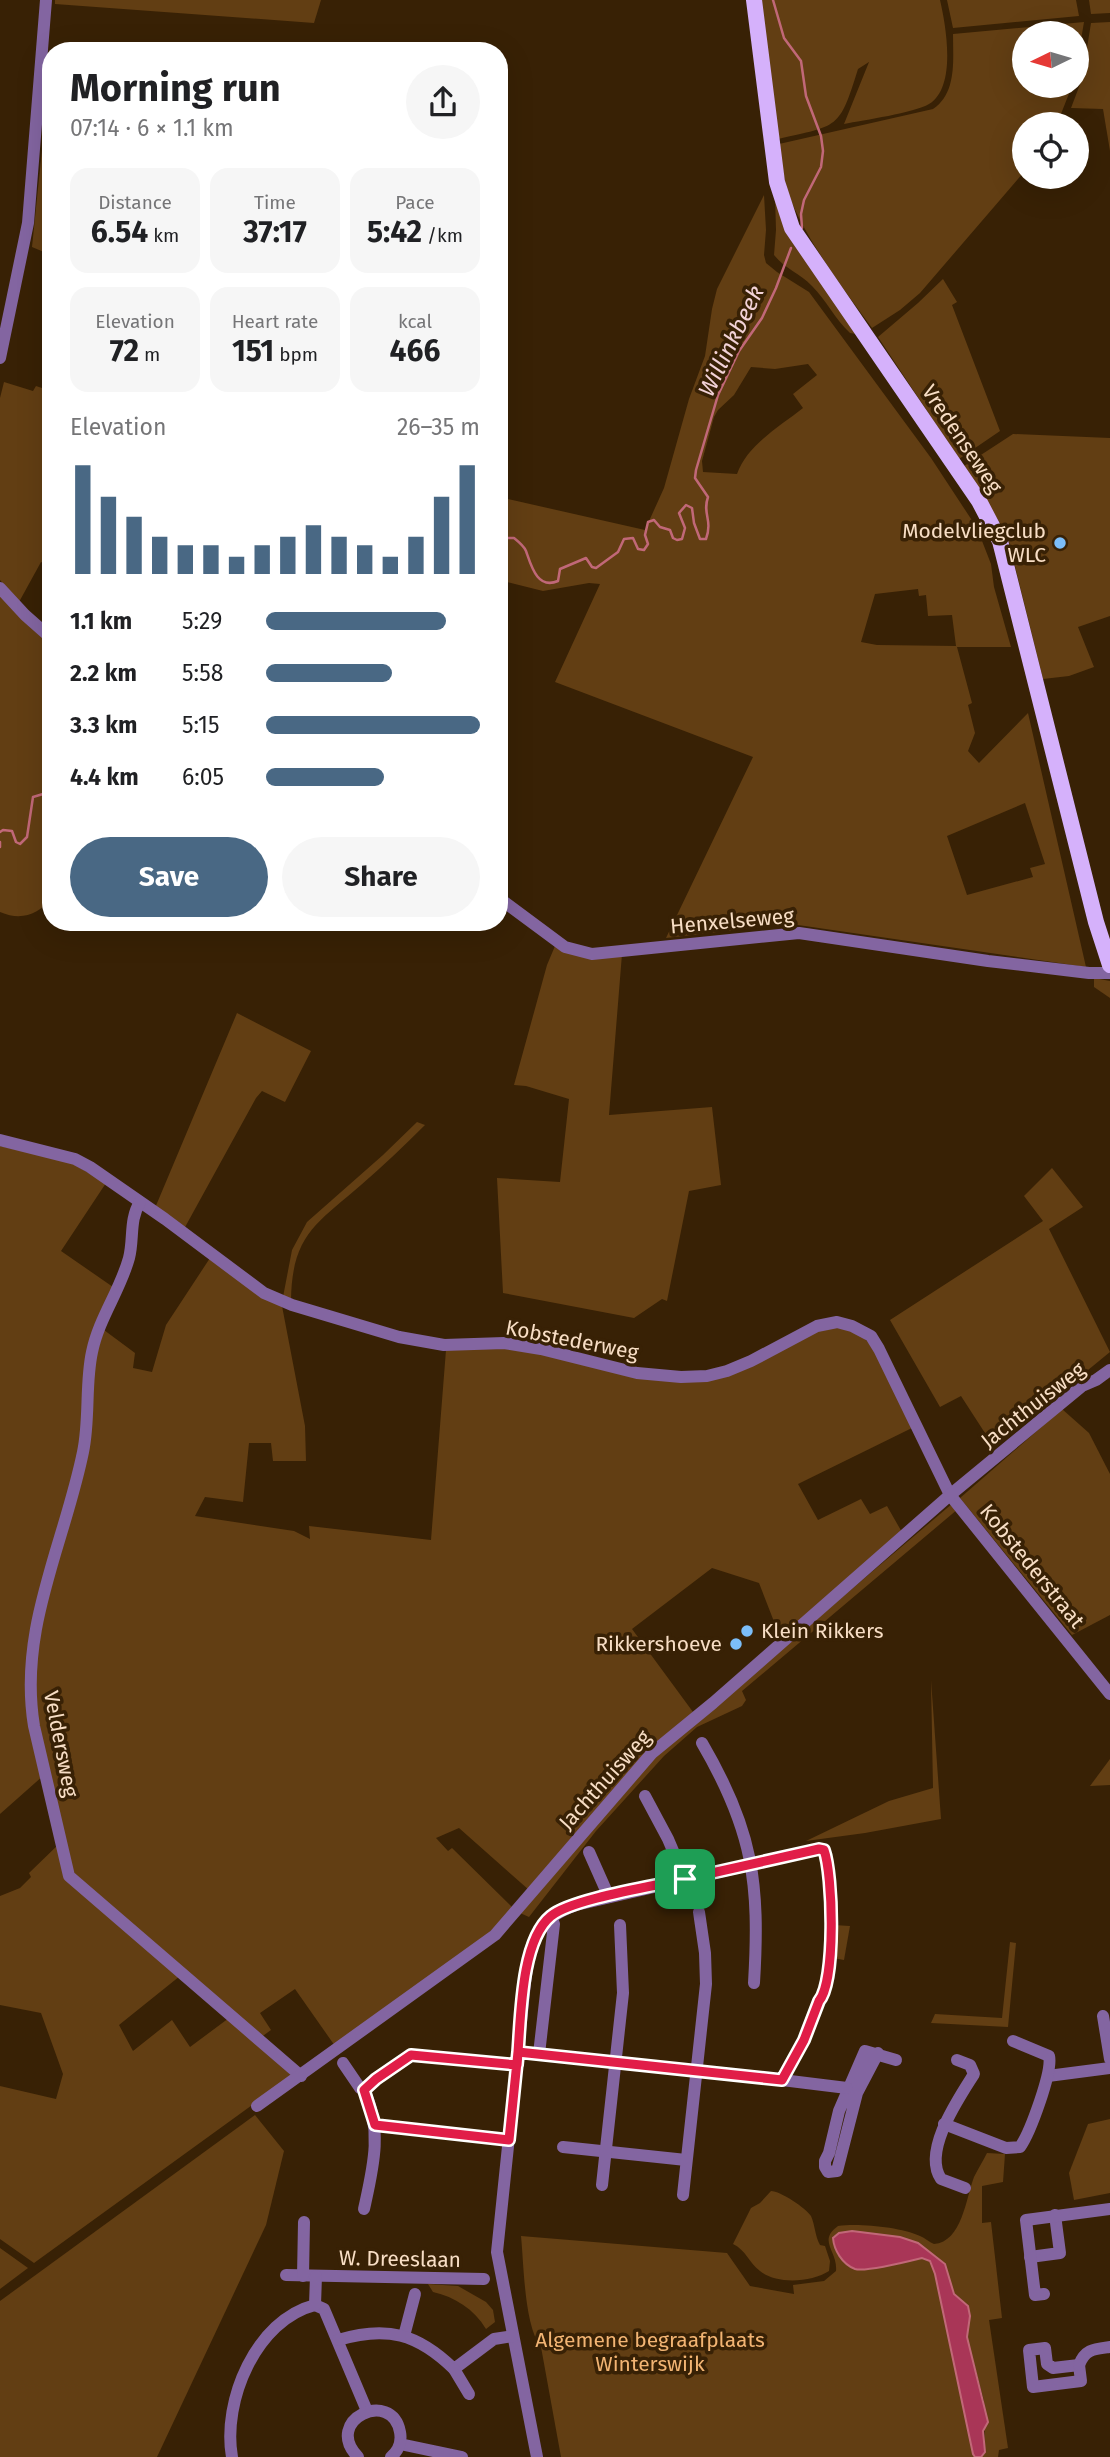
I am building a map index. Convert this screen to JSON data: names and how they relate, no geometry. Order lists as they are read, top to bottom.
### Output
{
  "streets": {
    "main road": ["Vredenseweg"],
    "street": [
      "Henxelseweg",
      "Kobstederweg",
      "Jachthuisweg",
      "Kobstederstraat",
      "Veldersweg",
      "W. Dreeslaan"
    ]
  },
  "crossings": [
    ["Kobstederweg", "Jachthuisweg"],
    ["Kobstederweg", "Kobstederstraat"],
    ["Kobstederweg", "Veldersweg"],
    ["Jachthuisweg", "Kobstederstraat"],
    ["Jachthuisweg", "Veldersweg"]
  ],
  "water": ["Willinkbeek"],
  "parks": ["Algemene begraafplaats Winterswijk"],
  "places": ["Modelvliegclub WLC", "Klein Rikkers", "Rikkershoeve"],
  "north": "left",
  "page": {
    "heading": ["Morning run", "07:14 · 6 × 1.1 km"],
    "stats": [
      ["Distance", "6.54 km"],
      ["Time", "37:17"],
      ["Pace", "5:42 /km"],
      ["Elevation", "72 m"],
      ["Heart rate", "151 bpm"],
      ["kcal", "466"]
    ],
    "chart": ["Elevation", "26–35 m"],
    "list": [
      {
        "name": "1.1 km",
        "note": "5:29"
      },
      {
        "name": "2.2 km",
        "note": "5:58"
      },
      {
        "name": "3.3 km",
        "note": "5:15"
      },
      {
        "name": "4.4 km",
        "note": "6:05"
      }
    ],
    "buttons": ["Save", "Share"]
  }
}
